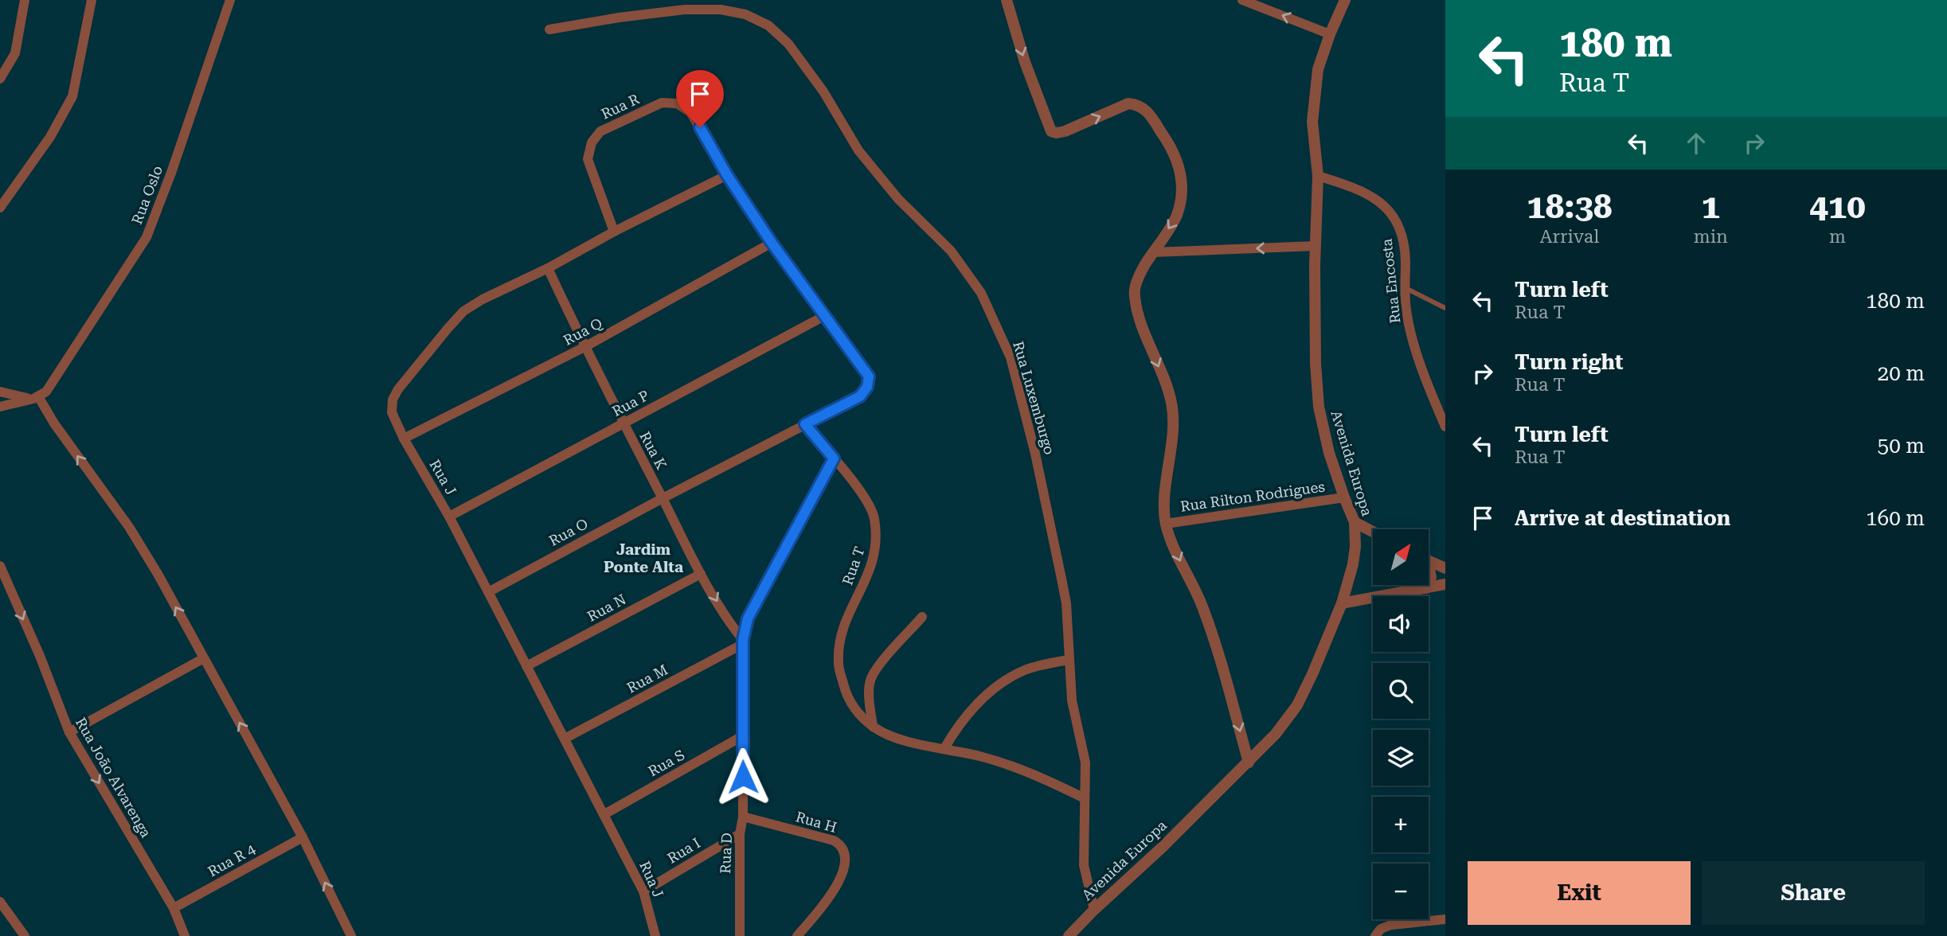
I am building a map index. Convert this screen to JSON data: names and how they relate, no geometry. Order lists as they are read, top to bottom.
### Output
{
  "streets": {
    "street": [
      "Rua R",
      "Rua Oslo",
      "Rua Encosta",
      "Rua Q",
      "Rua Luxemburgo",
      "Rua P",
      "Rua K",
      "Avenida Europa",
      "Rua J",
      "Rua Rilton Rodrigues",
      "Rua O",
      "Rua T",
      "Rua N",
      "Rua M",
      "Rua S",
      "Rua João Alvarenga",
      "Rua H",
      "Rua I",
      "Rua D",
      "Rua R 4"
    ]
  },
  "crossings": [
    ["Rua R", "Rua J"],
    ["Rua Encosta", "Avenida Europa"],
    ["Rua Q", "Rua K"],
    ["Rua Q", "Rua J"],
    ["Rua Luxemburgo", "Avenida Europa"],
    ["Rua Luxemburgo", "Rua T"],
    ["Rua P", "Rua K"],
    ["Rua P", "Rua J"],
    ["Rua K", "Rua J"],
    ["Rua K", "Rua O"],
    ["Rua K", "Rua N"],
    ["Rua K", "Rua M"],
    ["Rua K", "Rua D"],
    ["Avenida Europa", "Rua Rilton Rodrigues"],
    ["Rua J", "Rua O"],
    ["Rua J", "Rua N"],
    ["Rua J", "Rua M"],
    ["Rua J", "Rua S"],
    ["Rua J", "Rua I"],
    ["Rua T", "Rua D"],
    ["Rua M", "Rua D"],
    ["Rua S", "Rua D"],
    ["Rua João Alvarenga", "Rua R 4"],
    ["Rua H", "Rua D"],
    ["Rua I", "Rua D"]
  ],
  "one_way": ["Rua João Alvarenga"],
  "districts": ["Jardim Ponte Alta"],
  "north": "top right",
  "page": {
    "turn": ["180 m", "Rua T"],
    "eta": [
      "18:38",
      "Arrival",
      "1",
      "min",
      "410",
      "m"
    ],
    "list": [
      {
        "name": "Turn left",
        "note": "Rua T",
        "value": "180 m"
      },
      {
        "name": "Turn right",
        "note": "Rua T",
        "value": "20 m"
      },
      {
        "name": "Turn left",
        "note": "Rua T",
        "value": "50 m"
      },
      {
        "name": "Arrive at destination",
        "value": "160 m"
      }
    ],
    "map_buttons": ["+", "−"],
    "buttons": ["Exit", "Share"]
  }
}
